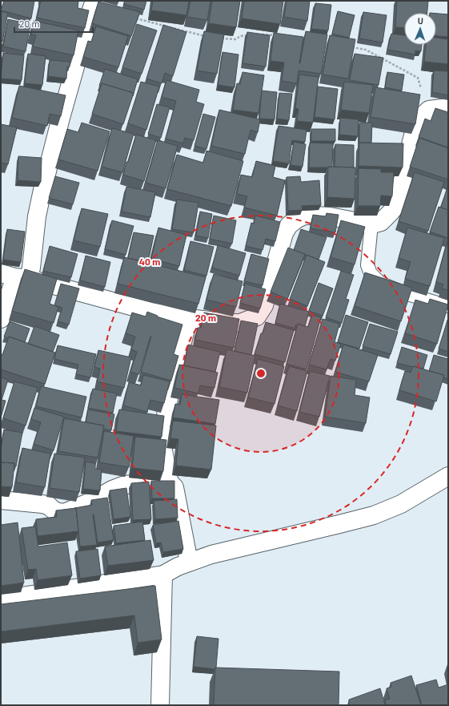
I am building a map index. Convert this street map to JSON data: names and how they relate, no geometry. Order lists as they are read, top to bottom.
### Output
{
  "scale_bar": "20 m",
  "north": "top",
  "rings": ["40 m", "20 m"]
}
